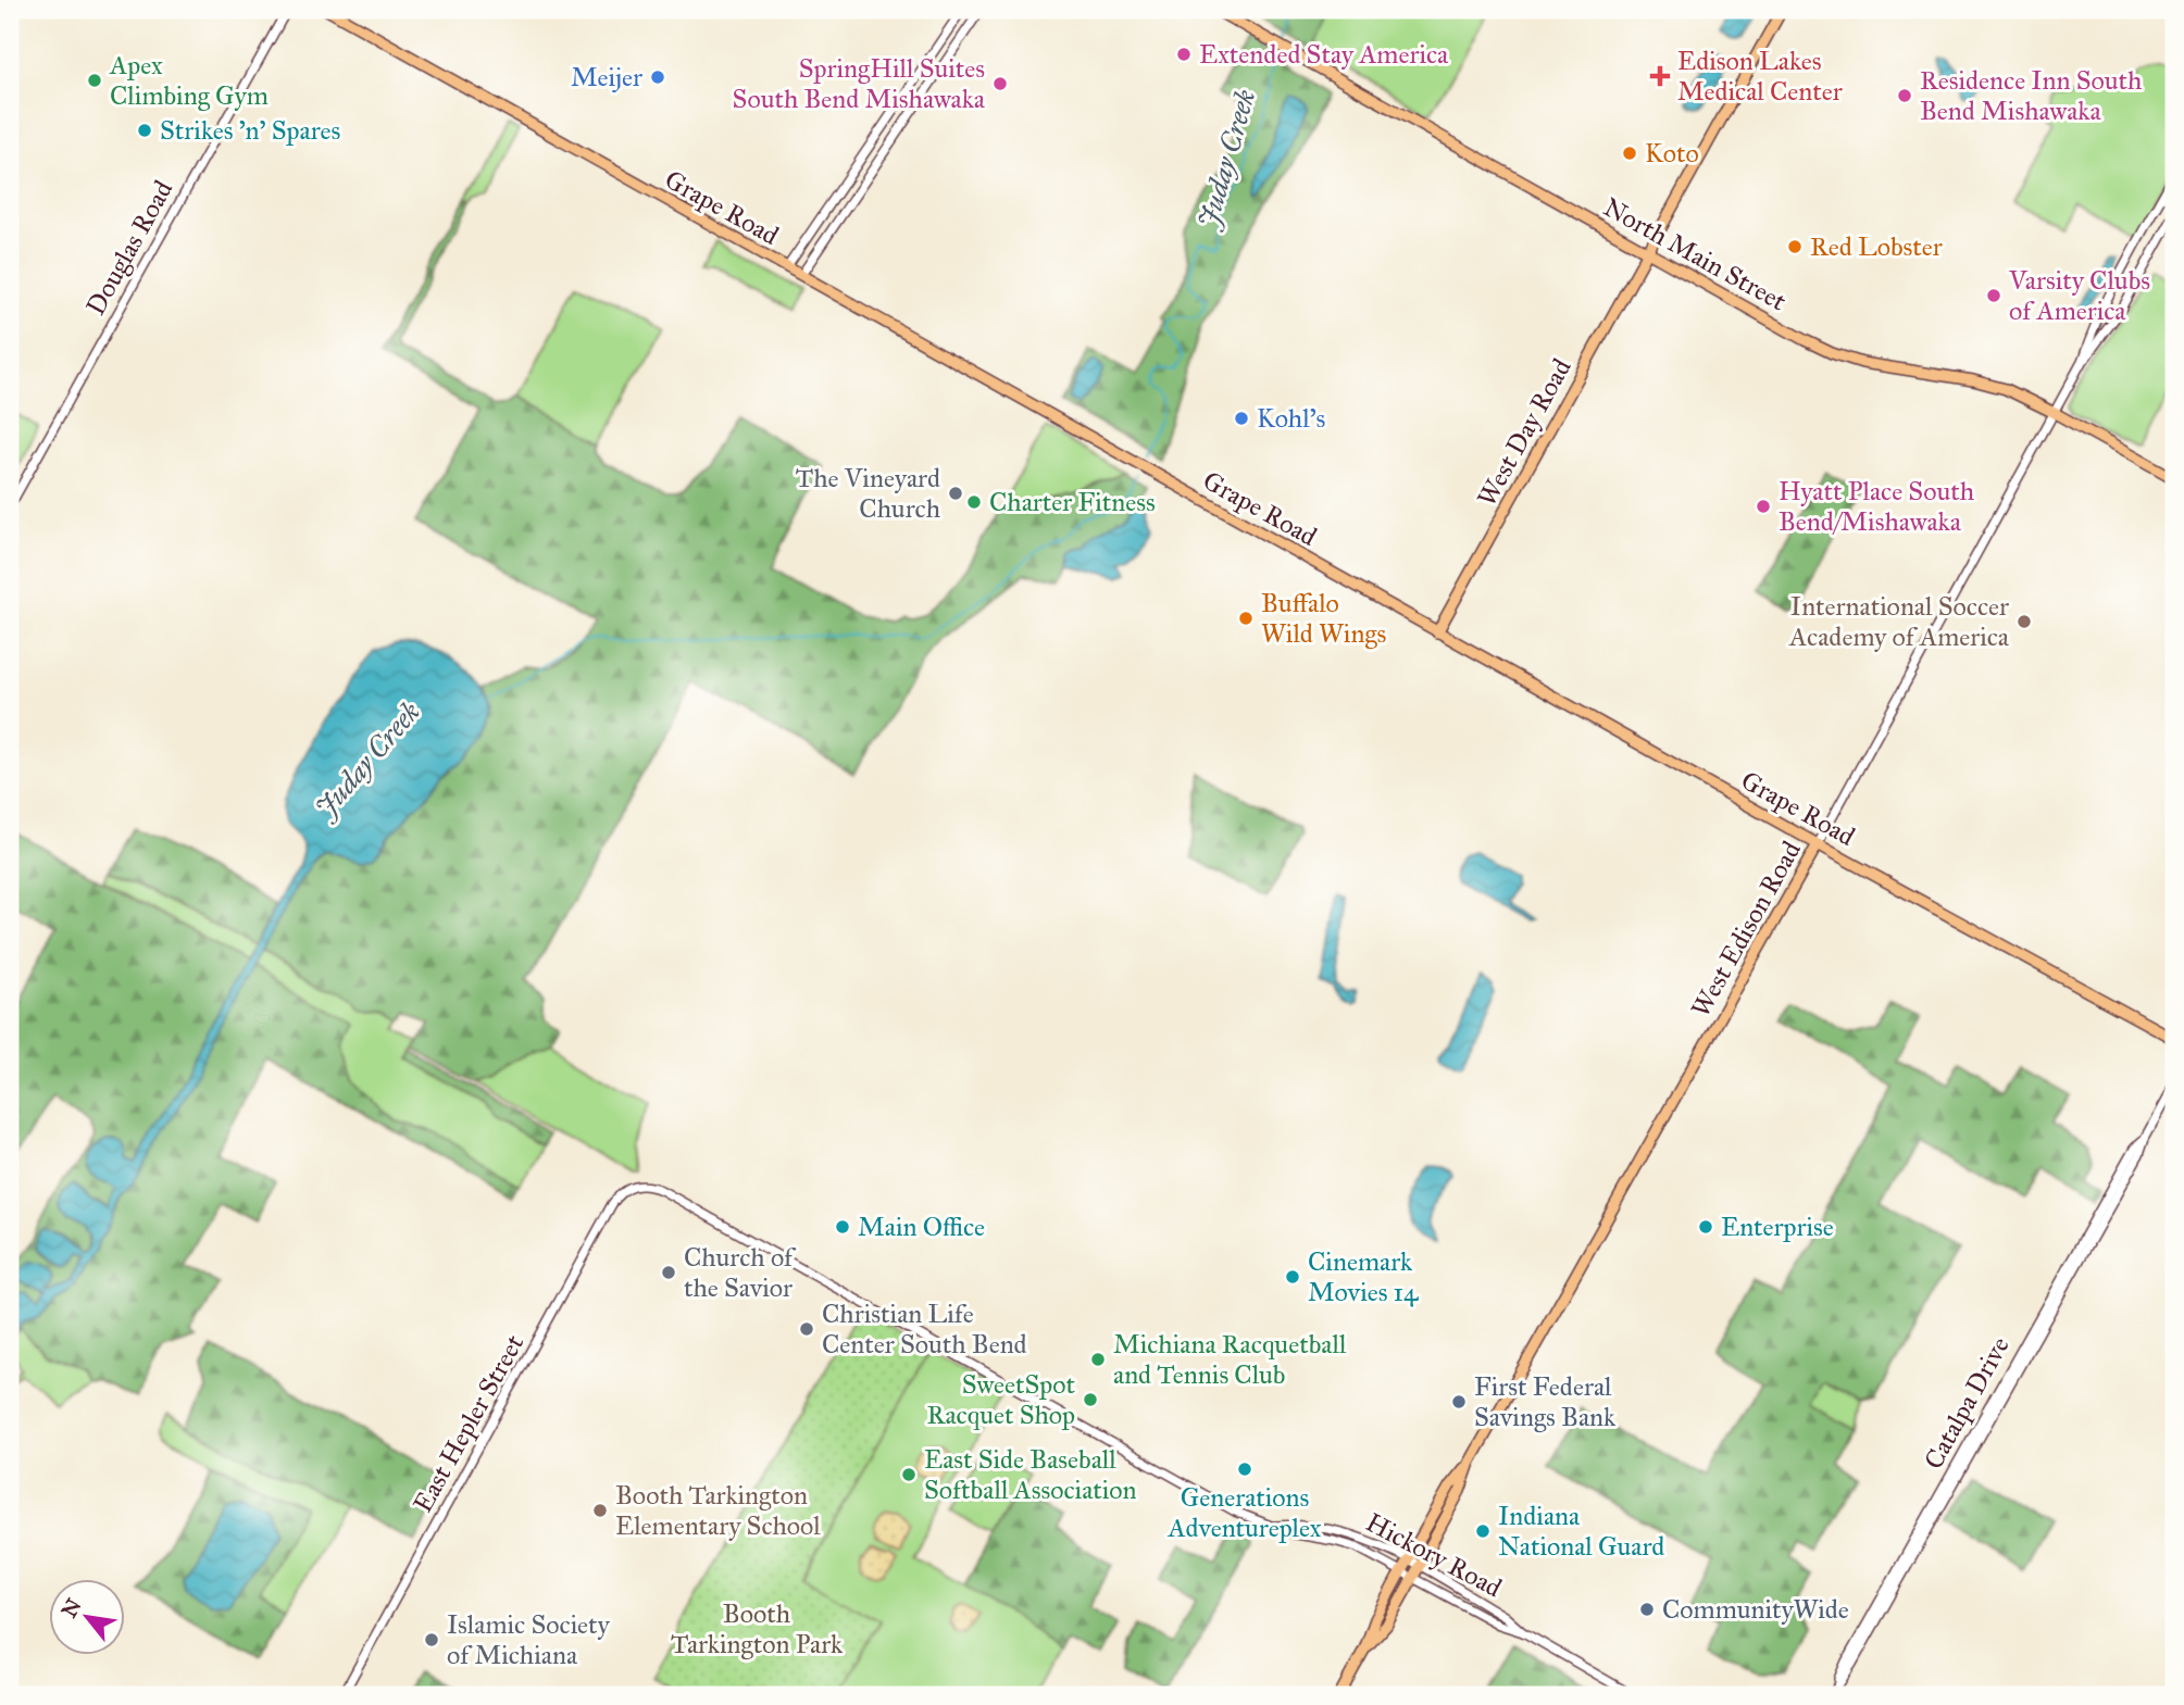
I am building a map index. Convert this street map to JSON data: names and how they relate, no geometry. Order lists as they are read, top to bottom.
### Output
{
  "streets": {
    "main road": [
      "Grape Road",
      "North Main Street",
      "West Day Road",
      "West Edison Road"
    ],
    "street": [
      "Douglas Road",
      "Catalpa Drive",
      "East Hepler Street",
      "Hickory Road"
    ]
  },
  "crossings": [
    ["Grape Road", "West Day Road"],
    ["Grape Road", "West Edison Road"],
    ["North Main Street", "West Day Road"],
    ["North Main Street", "West Edison Road"],
    ["West Edison Road", "Hickory Road"],
    ["East Hepler Street", "Hickory Road"]
  ],
  "water": ["Juday Creek"],
  "parks": ["Booth Tarkington Park"],
  "places": {
    "other": [
      "Extended Stay America",
      "Meijer",
      "Apex Climbing Gym",
      "SpringHill Suites South Bend Mishawaka",
      "Residence Inn South Bend Mishawaka",
      "Strikes 'n' Spares",
      "Koto",
      "Red Lobster",
      "Varsity Clubs of America",
      "Kohl's",
      "The Vineyard Church",
      "Charter Fitness",
      "Hyatt Place South Bend/Mishawaka",
      "Buffalo Wild Wings",
      "International Soccer Academy of America",
      "Main Office",
      "Enterprise",
      "Church of the Savior",
      "Cinemark Movies 14",
      "Christian Life Center South Bend",
      "Michiana Racquetball and Tennis Club",
      "SweetSpot Racquet Shop",
      "First Federal Savings Bank",
      "Generations Adventureplex",
      "East Side Baseball Softball Association",
      "Booth Tarkington Elementary School",
      "Indiana National Guard",
      "CommunityWide",
      "Islamic Society of Michiana"
    ],
    "health": ["Edison Lakes Medical Center"]
  },
  "north": "top left"
}
